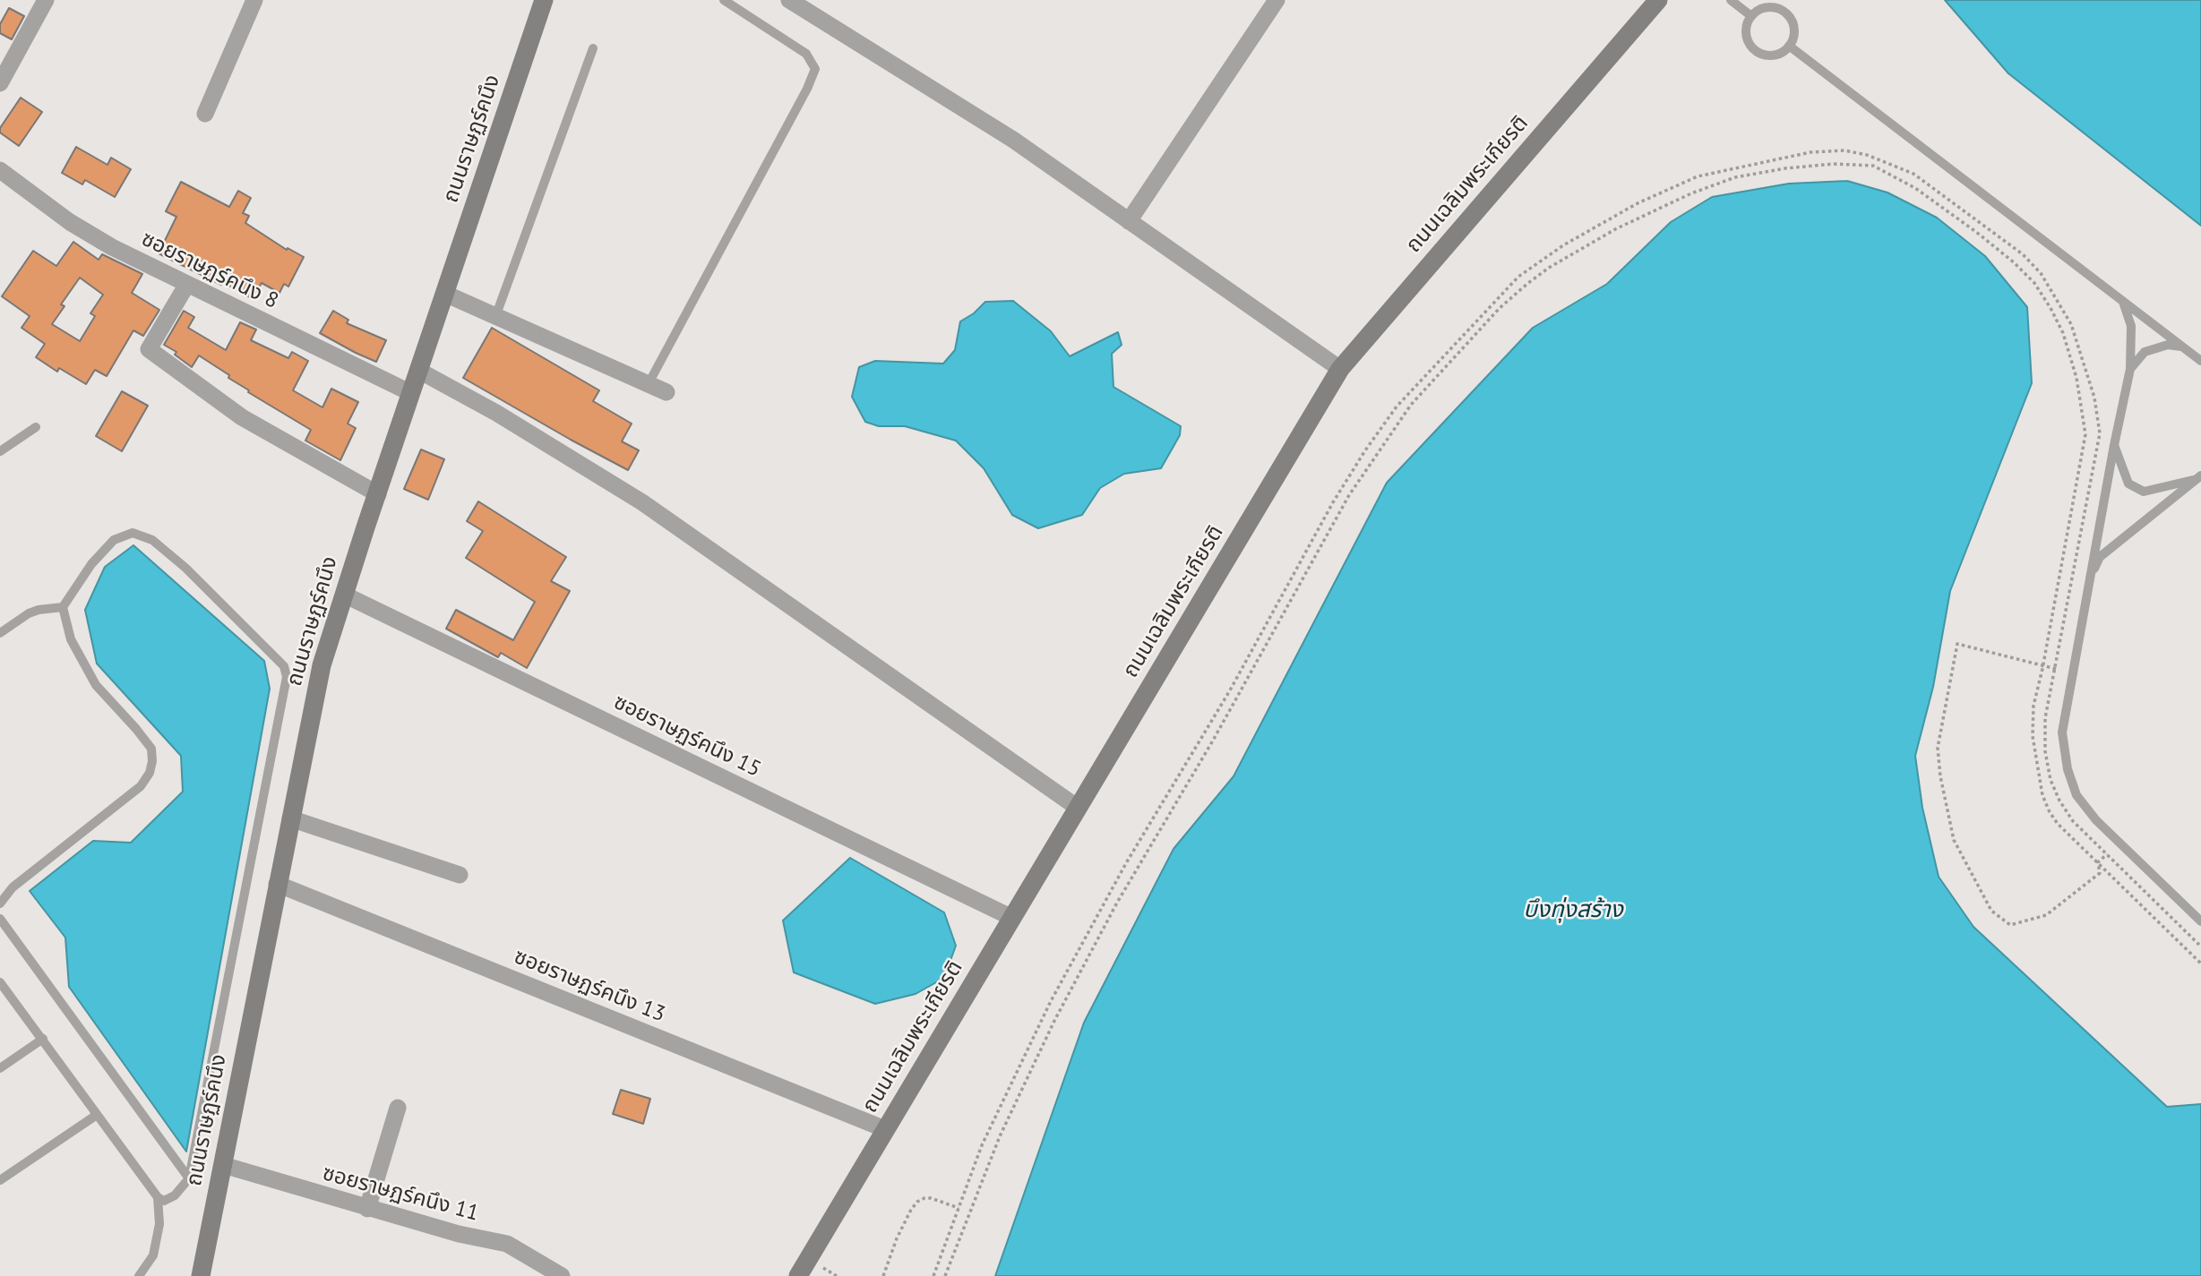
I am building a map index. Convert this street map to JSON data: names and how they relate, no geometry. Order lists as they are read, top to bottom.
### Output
{
  "streets": {
    "street": [
      "ถนนราษฏร์คนึง",
      "ถนนเฉลิมพระเกียรติ",
      "ซอยราษฏร์คนึง 8",
      "ซอยราษฏร์คนึง 15",
      "ซอยราษฏร์คนึง 13",
      "ซอยราษฏร์คนึง 11"
    ]
  },
  "crossings": [
    ["ถนนราษฏร์คนึง", "ซอยราษฏร์คนึง 8"],
    ["ถนนราษฏร์คนึง", "ซอยราษฏร์คนึง 15"],
    ["ถนนราษฏร์คนึง", "ซอยราษฏร์คนึง 13"],
    ["ถนนราษฏร์คนึง", "ซอยราษฏร์คนึง 11"],
    ["ถนนเฉลิมพระเกียรติ", "ซอยราษฏร์คนึง 15"],
    ["ถนนเฉลิมพระเกียรติ", "ซอยราษฏร์คนึง 13"]
  ],
  "water": ["บึงทุ่งสร้าง"]
}
